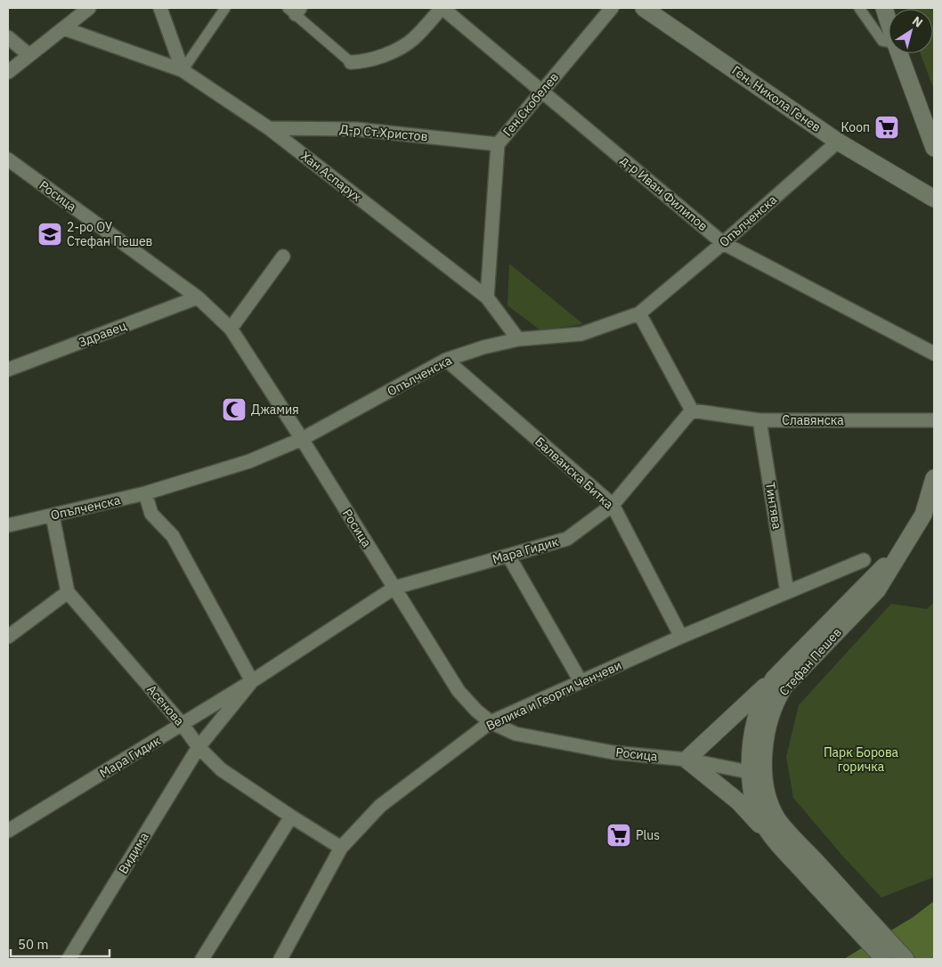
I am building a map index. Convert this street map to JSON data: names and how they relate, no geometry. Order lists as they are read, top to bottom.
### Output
{
  "streets": {
    "street": [
      "Ген. Никола Генев",
      "Ген.Скобелев",
      "Д-р Ст.Христов",
      "Хан Аспарух",
      "д-р Иван Филипов",
      "Росица",
      "Опълченска",
      "Здравец",
      "Славянска",
      "Балванска Битка",
      "Тинтява",
      "Мара Гидик",
      "Стефан Пешев",
      "Велика и Георги Ченчеви",
      "Асенова",
      "Видима"
    ]
  },
  "crossings": [
    ["Ген. Никола Генев", "Опълченска"],
    ["Ген.Скобелев", "Д-р Ст.Христов"],
    ["Ген.Скобелев", "Хан Аспарух"],
    ["Ген.Скобелев", "д-р Иван Филипов"],
    ["Д-р Ст.Христов", "Хан Аспарух"],
    ["Хан Аспарух", "Опълченска"],
    ["д-р Иван Филипов", "Опълченска"],
    ["Росица", "Опълченска"],
    ["Росица", "Здравец"],
    ["Росица", "Мара Гидик"],
    ["Росица", "Стефан Пешев"],
    ["Росица", "Велика и Георги Ченчеви"],
    ["Опълченска", "Балванска Битка"],
    ["Славянска", "Тинтява"],
    ["Славянска", "Мара Гидик"],
    ["Балванска Битка", "Мара Гидик"],
    ["Балванска Битка", "Велика и Георги Ченчеви"],
    ["Тинтява", "Велика и Георги Ченчеви"],
    ["Мара Гидик", "Асенова"],
    ["Мара Гидик", "Видима"],
    ["Велика и Георги Ченчеви", "Асенова"],
    ["Асенова", "Видима"]
  ],
  "parks": ["Парк Борова горичка"],
  "places": {
    "supermarket": ["Кооп", "Plus"],
    "school or university": ["2-ро ОУ Стефан Пешев"],
    "mosque": ["Джамия"]
  },
  "scale_bar": "50 m",
  "north": "top right"
}
